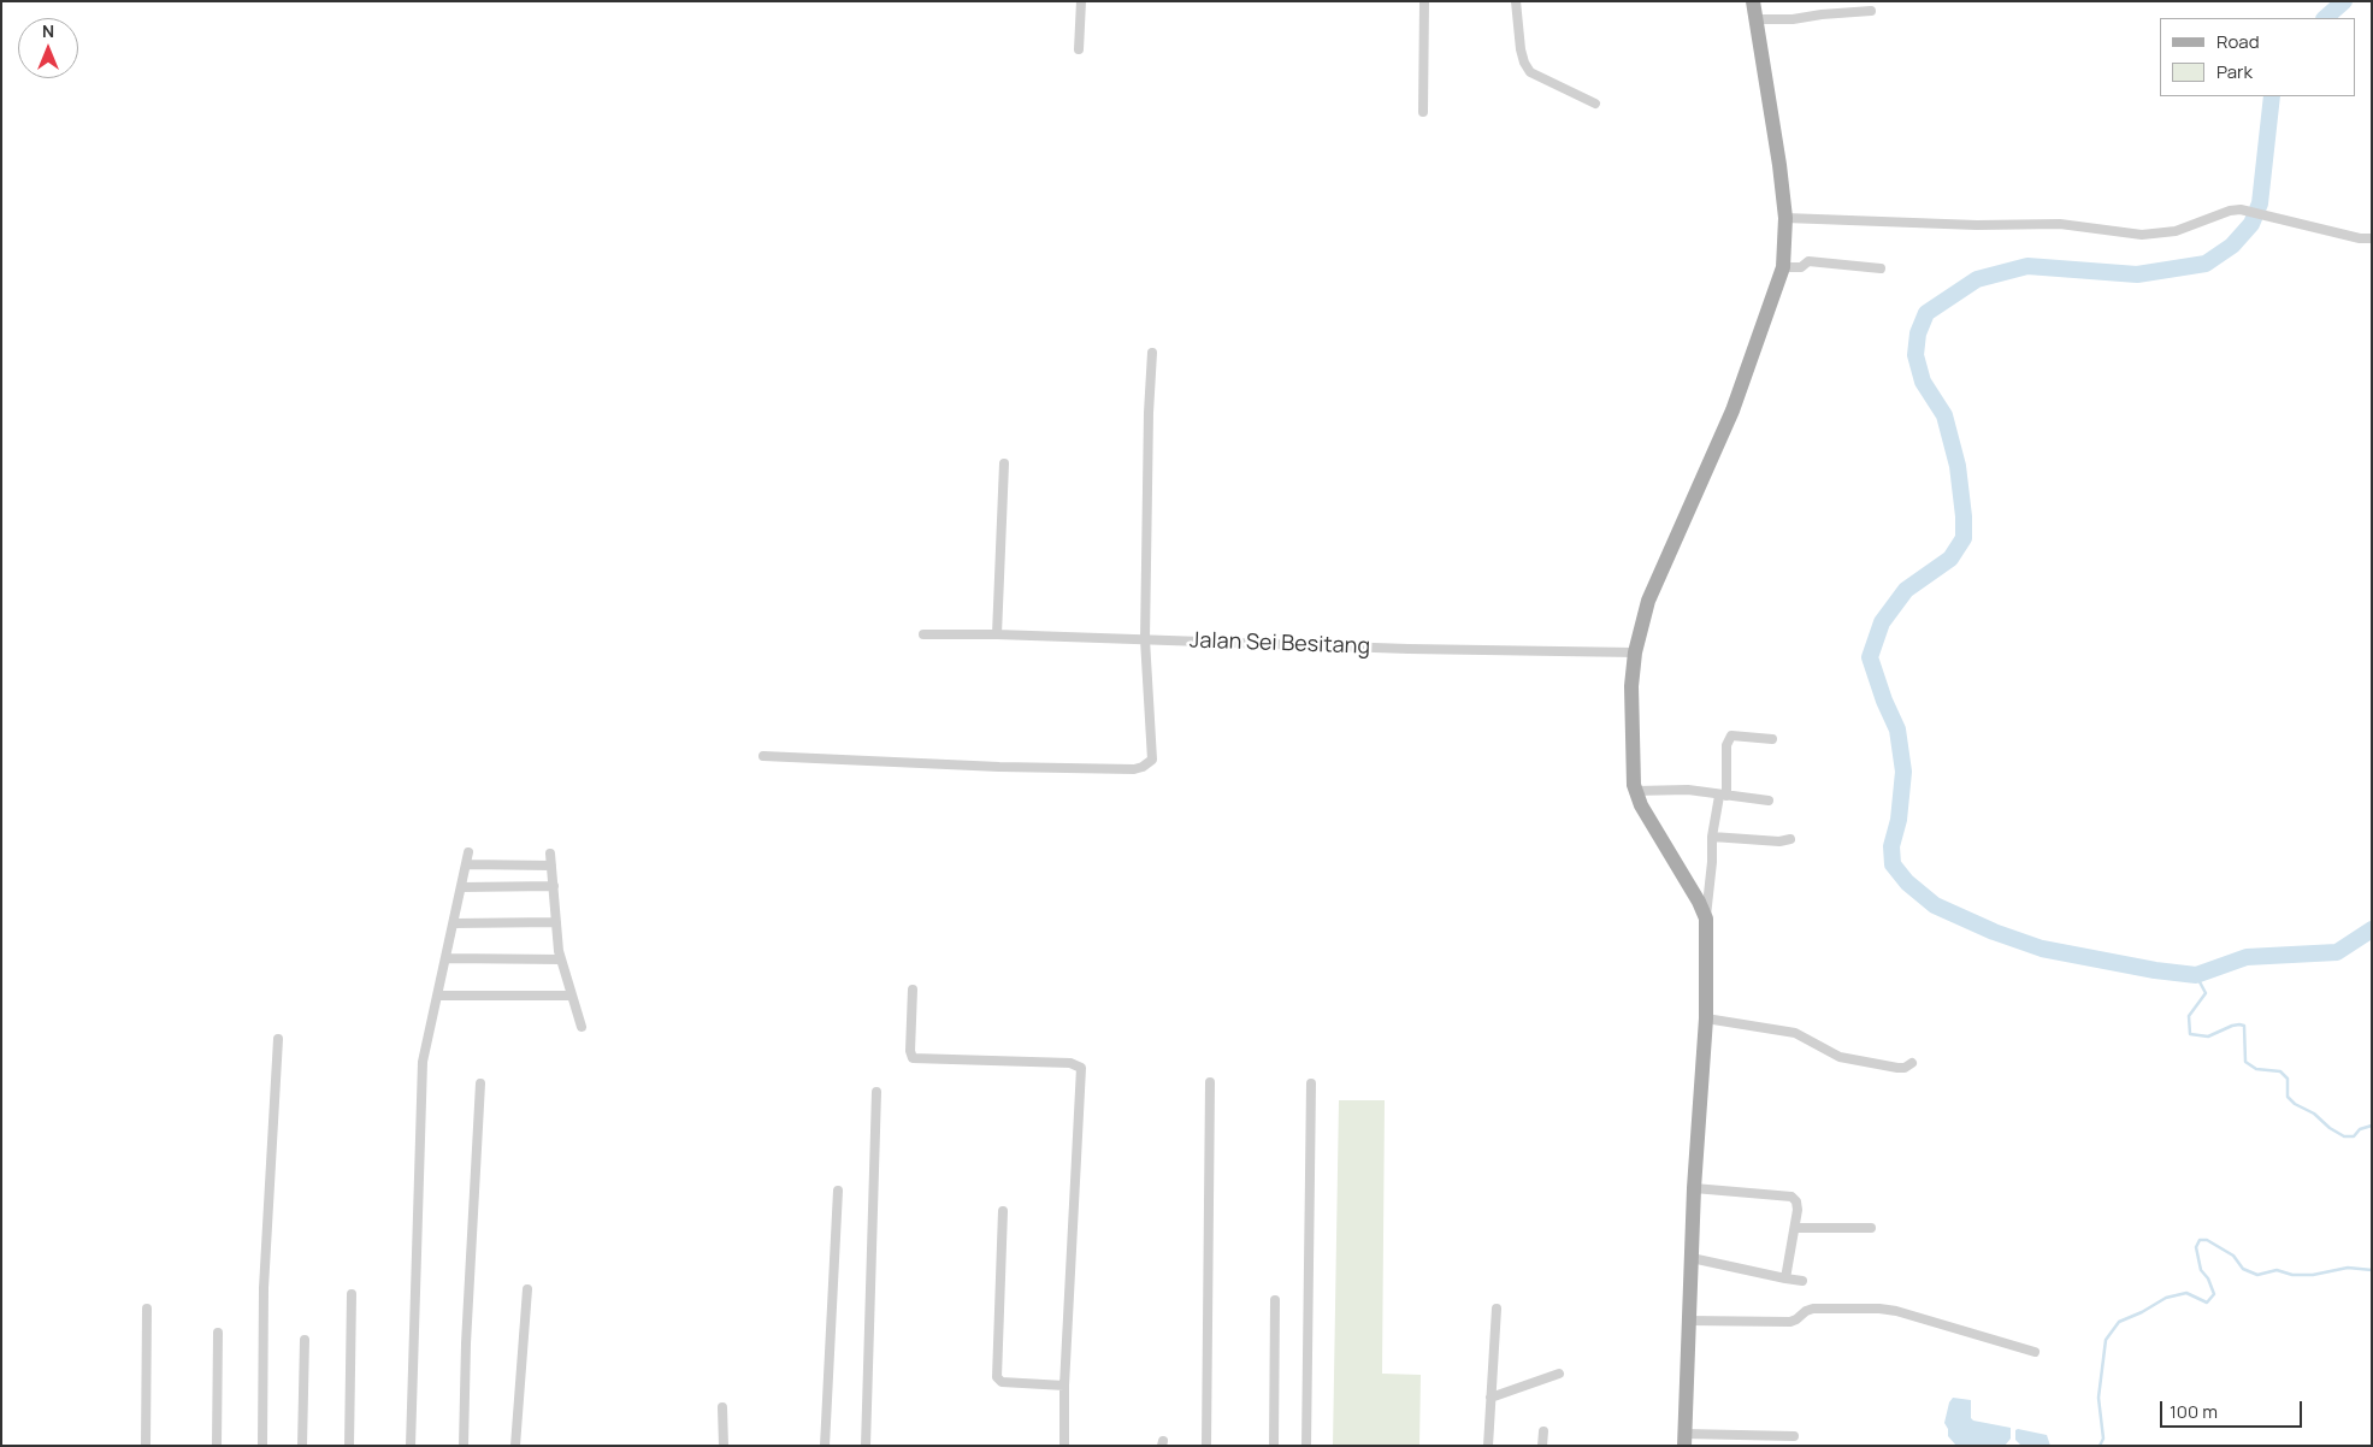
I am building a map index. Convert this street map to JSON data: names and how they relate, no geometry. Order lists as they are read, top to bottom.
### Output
{
  "streets": {
    "street": ["Jalan Sei Besitang"]
  },
  "legend": ["Road", "Park"],
  "scale_bar": "100 m",
  "north": "top"
}
